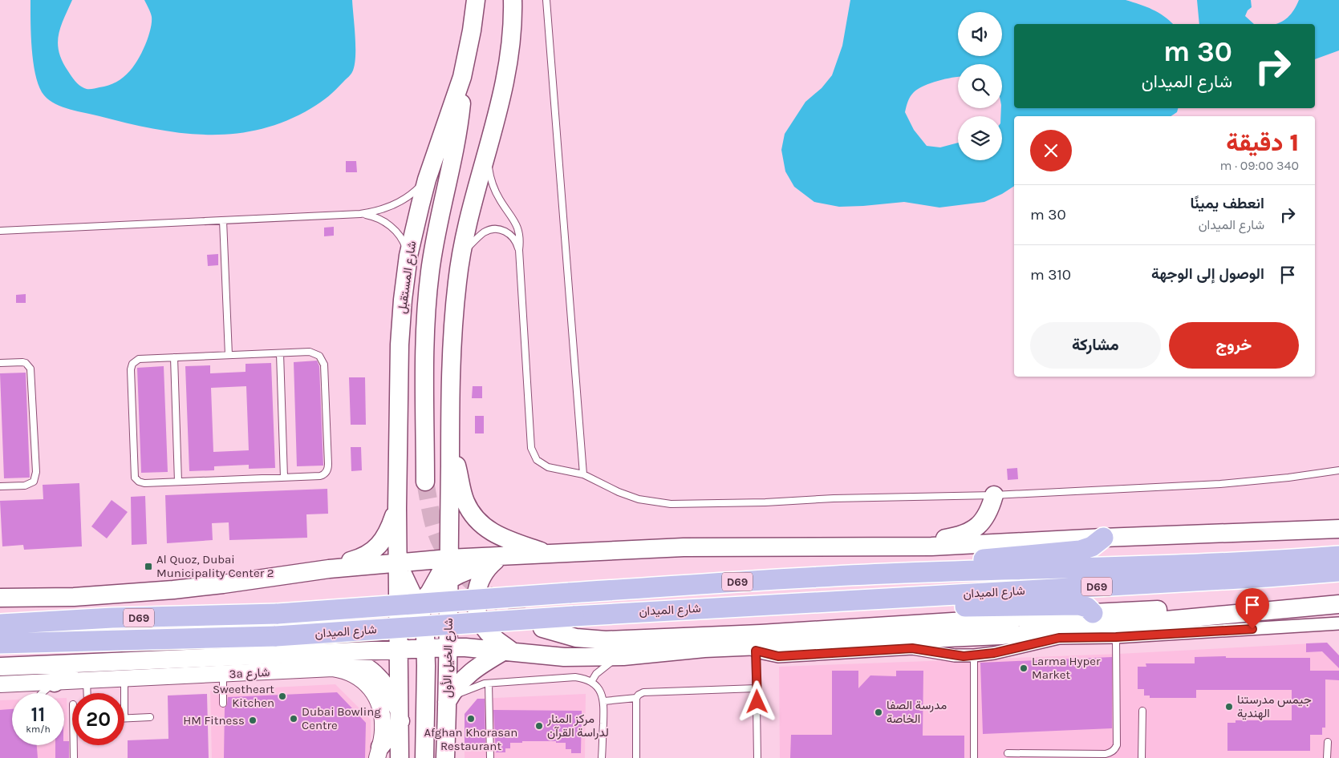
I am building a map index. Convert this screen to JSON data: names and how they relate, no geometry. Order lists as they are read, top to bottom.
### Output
{
  "streets": {
    "main road": [
      "شارع المستقبل",
      "D69",
      "شارع الميدان",
      "شارع الخيل الأول"
    ],
    "street": ["3a شارع"]
  },
  "places": {
    "transit": ["Al Quoz, Dubai Municipality Center 2"],
    "other": [
      "Larma Hyper Market",
      "Sweetheart Kitchen",
      "جيمس مدرستنا الهندية",
      "مدرسة الصفا الخاصة",
      "Dubai Bowling Centre",
      "Afghan Khorasan Restaurant",
      "HM Fitness",
      "مركز المنار لدراسة القرآن"
    ]
  },
  "page": {
    "turn": ["30 m", "شارع الميدان"],
    "heading": ["1 دقيقة", "340 m · 09:00"],
    "list": [
      {
        "name": "انعطف يمينًا",
        "note": "شارع الميدان",
        "value": "30 m"
      },
      {
        "name": "الوصول إلى الوجهة",
        "value": "310 m"
      }
    ],
    "buttons": ["خروج", "مشاركة"],
    "speed": "11 km/h",
    "limit": "20"
  }
}
